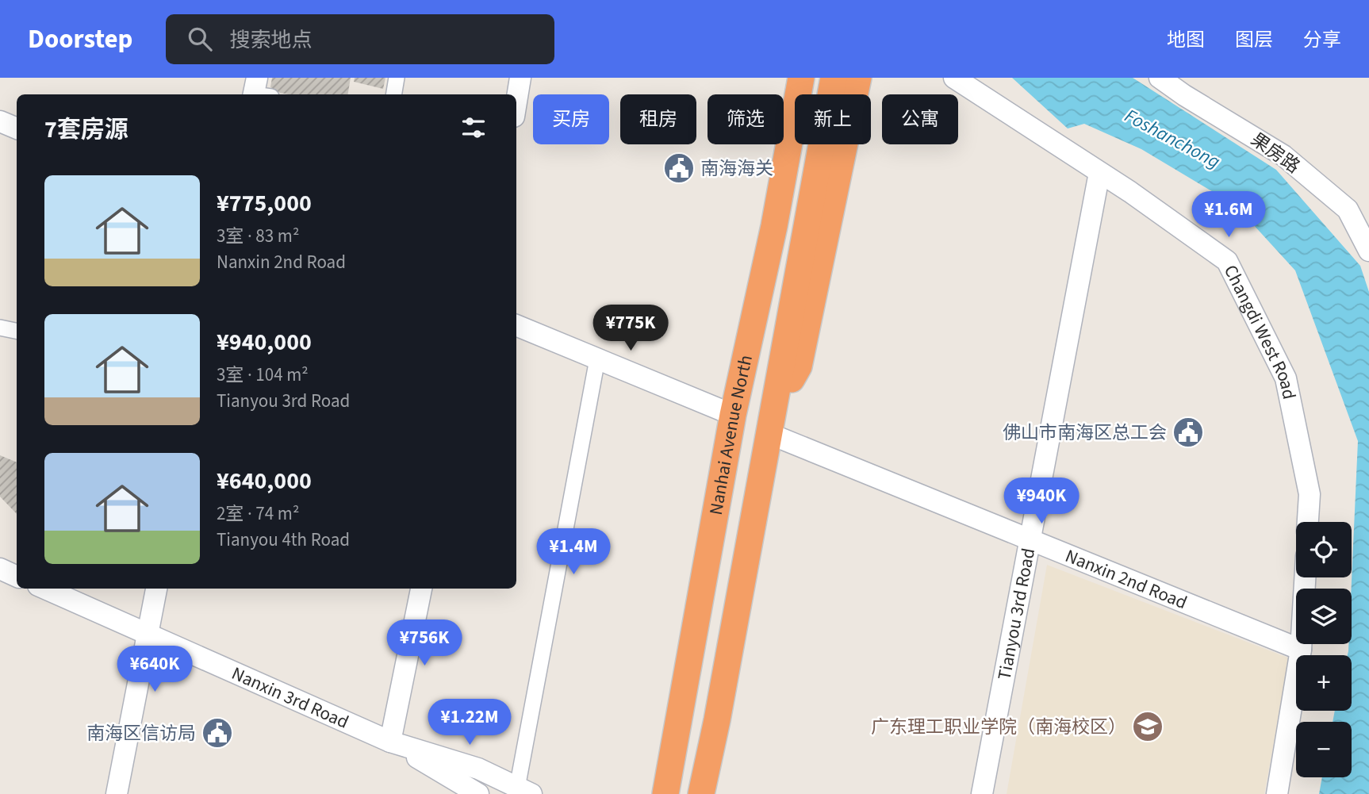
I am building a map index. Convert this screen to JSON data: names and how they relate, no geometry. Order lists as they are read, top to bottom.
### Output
{
  "streets": {
    "highway": ["Nanhai Avenue North"],
    "street": [
      "果房路",
      "Changdi West Road",
      "Nanxin 2nd Road",
      "Tianyou 3rd Road",
      "Nanxin 3rd Road"
    ]
  },
  "crossings": [
    ["Changdi West Road", "Tianyou 3rd Road"],
    ["Nanhai Avenue North", "Nanxin 2nd Road"],
    ["Nanxin 2nd Road", "Tianyou 3rd Road"]
  ],
  "water": ["Foshanchong"],
  "places": {
    "public building": ["南海海关", "佛山市南海区总工会", "南海区信访局"],
    "school or university": ["广东理工职业学院（南海校区）"]
  },
  "page": {
    "header": "Doorstep",
    "search": "搜索地点",
    "nav": ["地图", "图层", "分享"],
    "chip": [
      "买房",
      "租房",
      "筛选",
      "新上",
      "公寓"
    ],
    "heading": "7套房源",
    "list": [
      {
        "name": "¥775,000",
        "note": "3室 · 83 m² · Nanxin 2nd Road"
      },
      {
        "name": "¥940,000",
        "note": "3室 · 104 m² · Tianyou 3rd Road"
      },
      {
        "name": "¥640,000",
        "note": "2室 · 74 m² · Tianyou 4th Road"
      }
    ],
    "price": [
      "¥1.6M",
      "¥775K",
      "¥940K",
      "¥1.4M",
      "¥756K",
      "¥640K",
      "¥1.22M"
    ],
    "map_buttons": ["+", "−"]
  }
}
